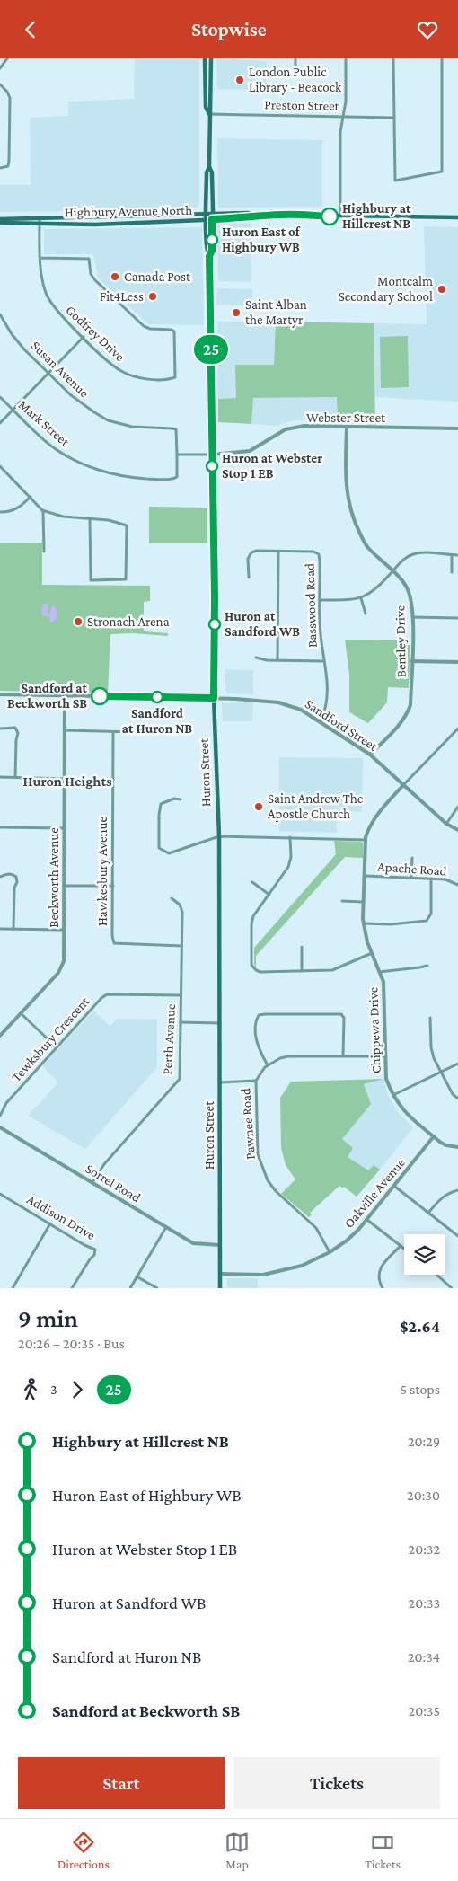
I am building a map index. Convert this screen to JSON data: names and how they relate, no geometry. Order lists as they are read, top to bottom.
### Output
{
  "streets": {
    "main road": ["Highbury Avenue North", "Huron Street"],
    "street": [
      "Preston Street",
      "Godfrey Drive",
      "Susan Avenue",
      "Webster Street",
      "Mark Street",
      "Basswood Road",
      "Bentley Drive",
      "Sandford Street",
      "Apache Road",
      "Hawkesbury Avenue",
      "Beckworth Avenue",
      "Chippewa Drive",
      "Tewksbury Crescent",
      "Perth Avenue",
      "Pawnee Road",
      "Sorrel Road",
      "Oakville Avenue",
      "Addison Drive"
    ]
  },
  "crossings": [
    ["Preston Street", "Huron Street"],
    ["Highbury Avenue North", "Godfrey Drive"],
    ["Highbury Avenue North", "Huron Street"],
    ["Susan Avenue", "Mark Street"],
    ["Webster Street", "Bentley Drive"],
    ["Webster Street", "Huron Street"],
    ["Basswood Road", "Sandford Street"],
    ["Bentley Drive", "Sandford Street"],
    ["Sandford Street", "Huron Street"],
    ["Sandford Street", "Beckworth Avenue"],
    ["Sandford Street", "Chippewa Drive"],
    ["Huron Street", "Sorrel Road"],
    ["Huron Street", "Oakville Avenue"],
    ["Apache Road", "Chippewa Drive"],
    ["Hawkesbury Avenue", "Perth Avenue"],
    ["Chippewa Drive", "Pawnee Road"],
    ["Chippewa Drive", "Oakville Avenue"],
    ["Tewksbury Crescent", "Perth Avenue"],
    ["Perth Avenue", "Sorrel Road"],
    ["Pawnee Road", "Oakville Avenue"]
  ],
  "districts": ["Huron Heights"],
  "places": [
    "London Public Library - Beacock",
    "Highbury at Hillcrest NB",
    "Huron East of Highbury WB",
    "Canada Post",
    "Montcalm Secondary School",
    "Fit4Less",
    "Saint Alban the Martyr",
    "Huron at Webster Stop 1 EB",
    "Stronach Arena",
    "Huron at Sandford WB",
    "Sandford at Beckworth SB",
    "Sandford at Huron NB",
    "Saint Andrew The Apostle Church"
  ],
  "lines": ["bus line 25"],
  "page": {
    "header": "Stopwise",
    "on_map": "25",
    "heading": ["9 min", "20:26 – 20:35 · Bus", "$2.64"],
    "legs": ["3", "25", "5 stops"],
    "list": [
      {
        "name": "Highbury at Hillcrest NB",
        "value": "20:29"
      },
      {
        "name": "Huron East of Highbury WB",
        "value": "20:30"
      },
      {
        "name": "Huron at Webster Stop 1 EB",
        "value": "20:32"
      },
      {
        "name": "Huron at Sandford WB",
        "value": "20:33"
      },
      {
        "name": "Sandford at Huron NB",
        "value": "20:34"
      },
      {
        "name": "Sandford at Beckworth SB",
        "value": "20:35"
      }
    ],
    "buttons": ["Start", "Tickets"],
    "tabs": ["Directions", "Map", "Tickets"]
  }
}
